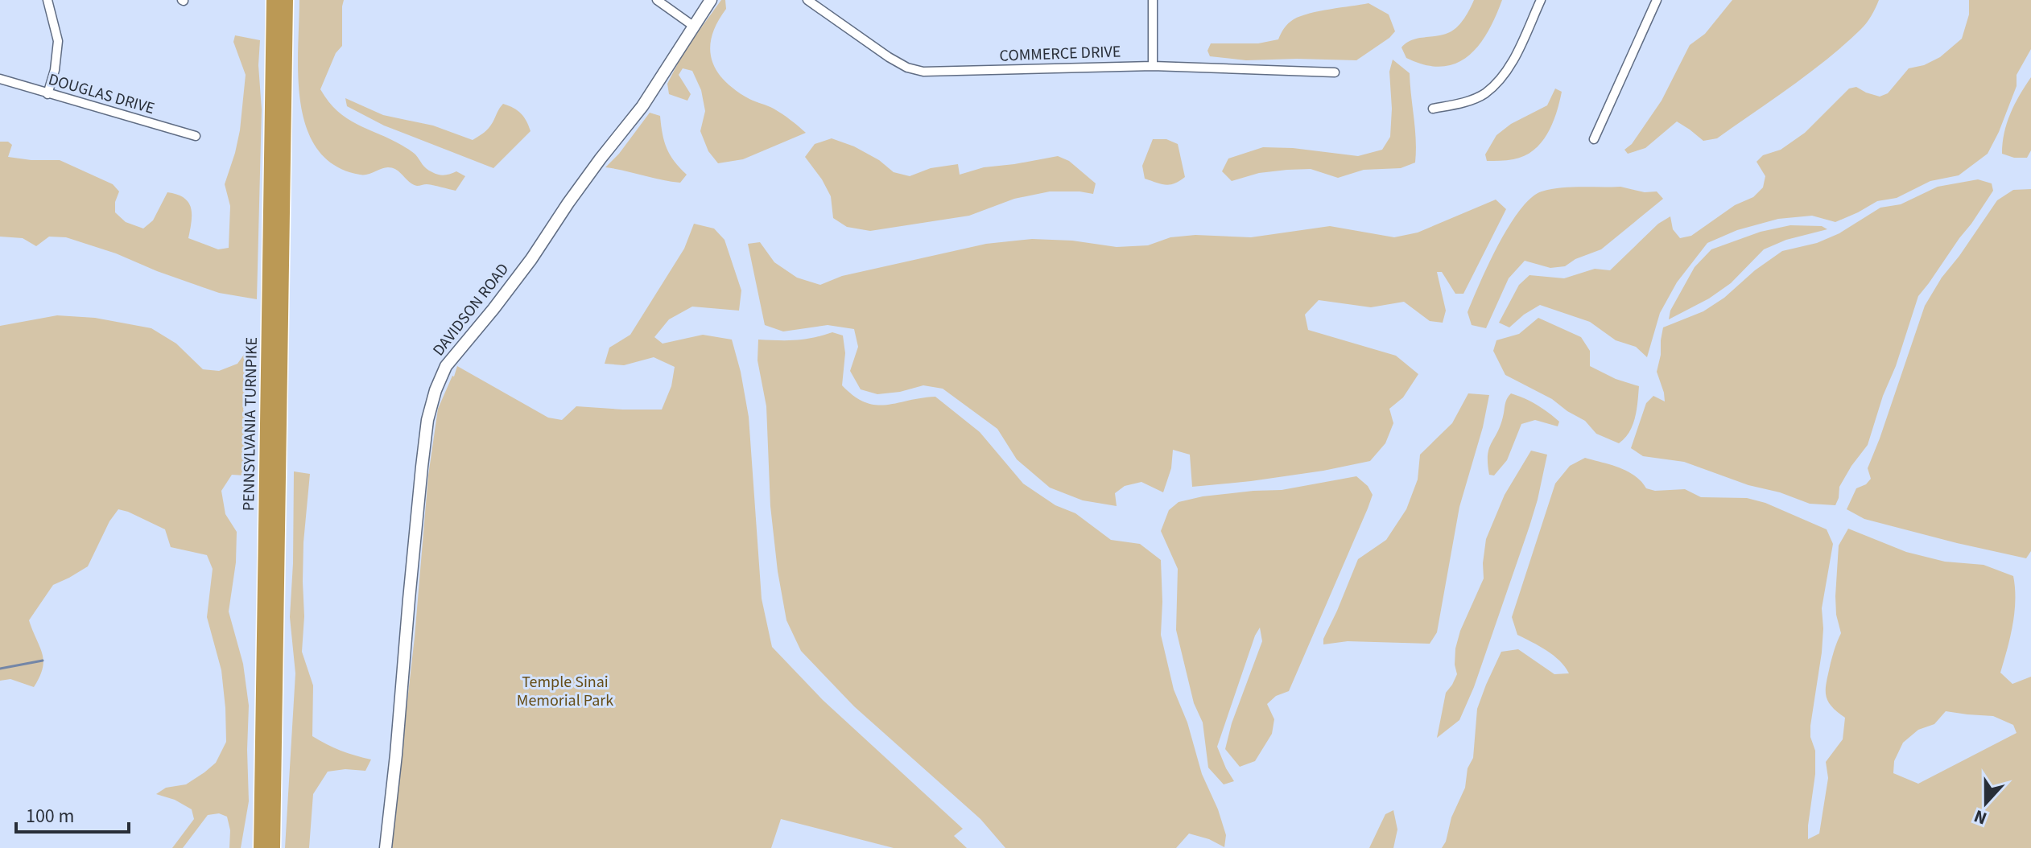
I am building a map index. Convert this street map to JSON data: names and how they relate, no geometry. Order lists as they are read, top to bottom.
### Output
{
  "streets": {
    "highway": ["PENNSYLVANIA TURNPIKE"],
    "street": ["COMMERCE DRIVE", "DOUGLAS DRIVE", "DAVIDSON ROAD"]
  },
  "parks": ["Temple Sinai Memorial Park"],
  "scale_bar": "100 m",
  "north": "bottom"
}
